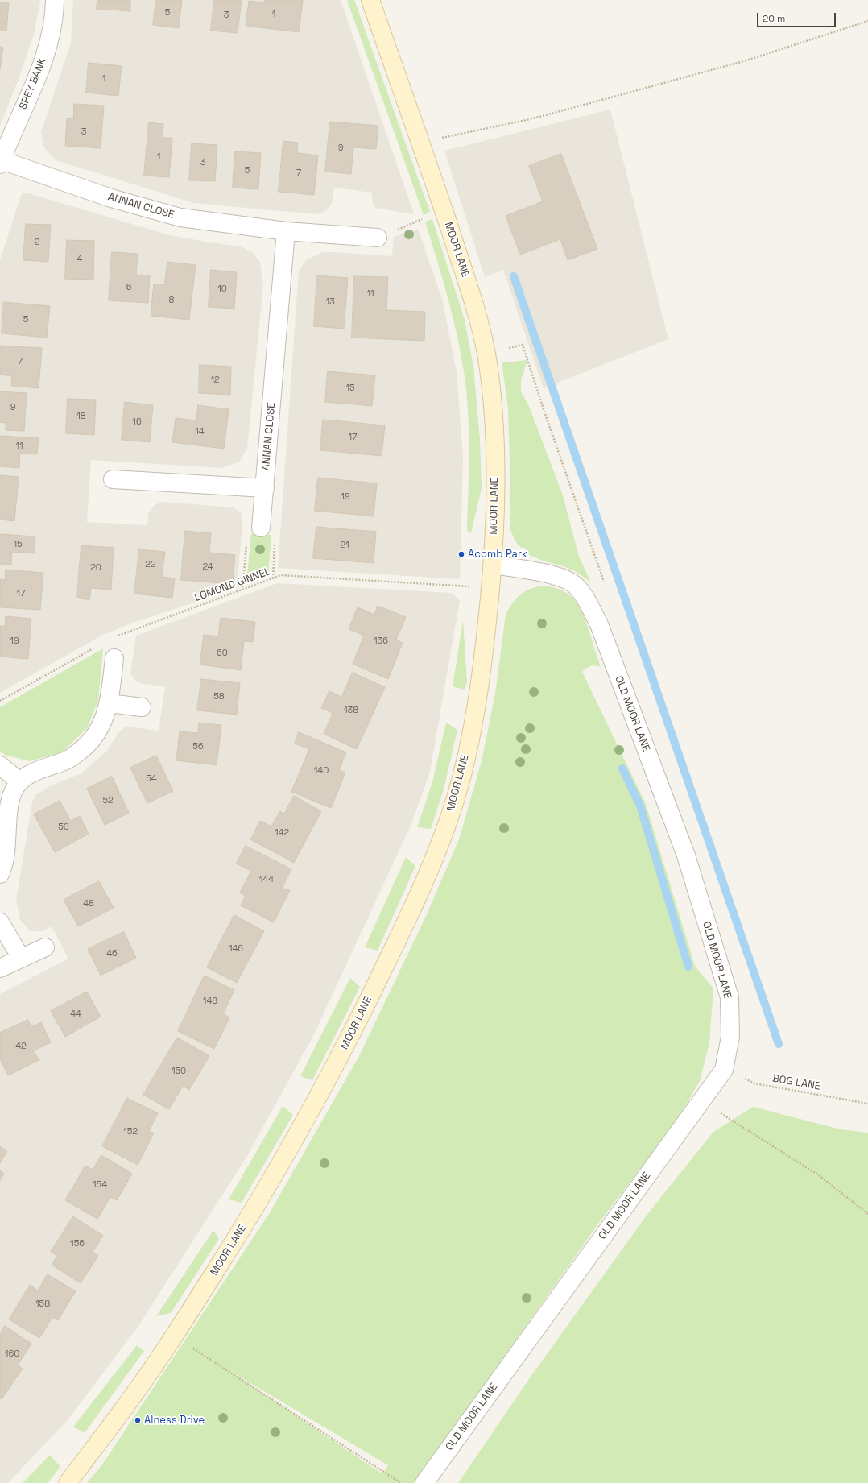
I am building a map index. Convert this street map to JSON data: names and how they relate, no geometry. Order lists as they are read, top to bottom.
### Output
{
  "streets": {
    "street": [
      "SPEY BANK",
      "ANNAN CLOSE",
      "MOOR LANE",
      "OLD MOOR LANE"
    ],
    "path": ["LOMOND GINNEL", "BOG LANE"]
  },
  "crossings": [
    ["SPEY BANK", "ANNAN CLOSE"],
    ["MOOR LANE", "LOMOND GINNEL"],
    ["MOOR LANE", "OLD MOOR LANE"],
    ["OLD MOOR LANE", "BOG LANE"]
  ],
  "places": ["Acomb Park", "Alness Drive"],
  "house_numbers": [
    "5",
    "1",
    "3",
    "1",
    "3",
    "9",
    "1",
    "3",
    "5",
    "7",
    "2",
    "4",
    "6",
    "10",
    "11",
    "8",
    "13",
    "5",
    "7",
    "12",
    "15",
    "9",
    "18",
    "16",
    "14",
    "17",
    "11",
    "19",
    "15",
    "21",
    "22",
    "24",
    "20",
    "17",
    "19",
    "136",
    "60",
    "58",
    "138",
    "56",
    "140",
    "54",
    "52",
    "50",
    "142",
    "144",
    "48",
    "146",
    "46",
    "148",
    "44",
    "42",
    "150",
    "152",
    "154",
    "156",
    "158",
    "160"
  ],
  "scale_bar": "20 m"
}
